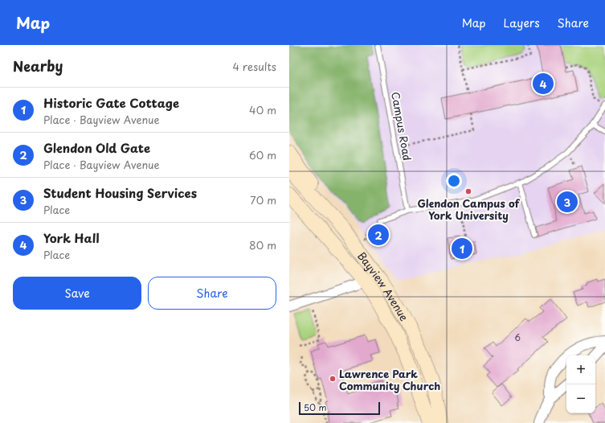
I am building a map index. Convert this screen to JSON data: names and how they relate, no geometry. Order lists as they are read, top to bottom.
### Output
{
  "streets": {
    "main road": ["Bayview Avenue"],
    "lane": ["Campus Road"]
  },
  "places": ["Glendon Campus of York University", "Lawrence Park Community Church"],
  "house_numbers": ["6"],
  "scale_bar": "50 m",
  "page": {
    "header": "Map",
    "nav": ["Map", "Layers", "Share"],
    "heading": ["Nearby", "4 results"],
    "pins": [
      "4",
      "3",
      "2",
      "1"
    ],
    "list": [
      {
        "mark": "1",
        "name": "Historic Gate Cottage",
        "note": "Place · Bayview Avenue",
        "value": "40 m"
      },
      {
        "mark": "2",
        "name": "Glendon Old Gate",
        "note": "Place · Bayview Avenue",
        "value": "60 m"
      },
      {
        "mark": "3",
        "name": "Student Housing Services",
        "note": "Place",
        "value": "70 m"
      },
      {
        "mark": "4",
        "name": "York Hall",
        "note": "Place",
        "value": "80 m"
      }
    ],
    "buttons": ["Save", "Share"],
    "map_buttons": ["+", "−"],
    "scale": "50 m"
  }
}
